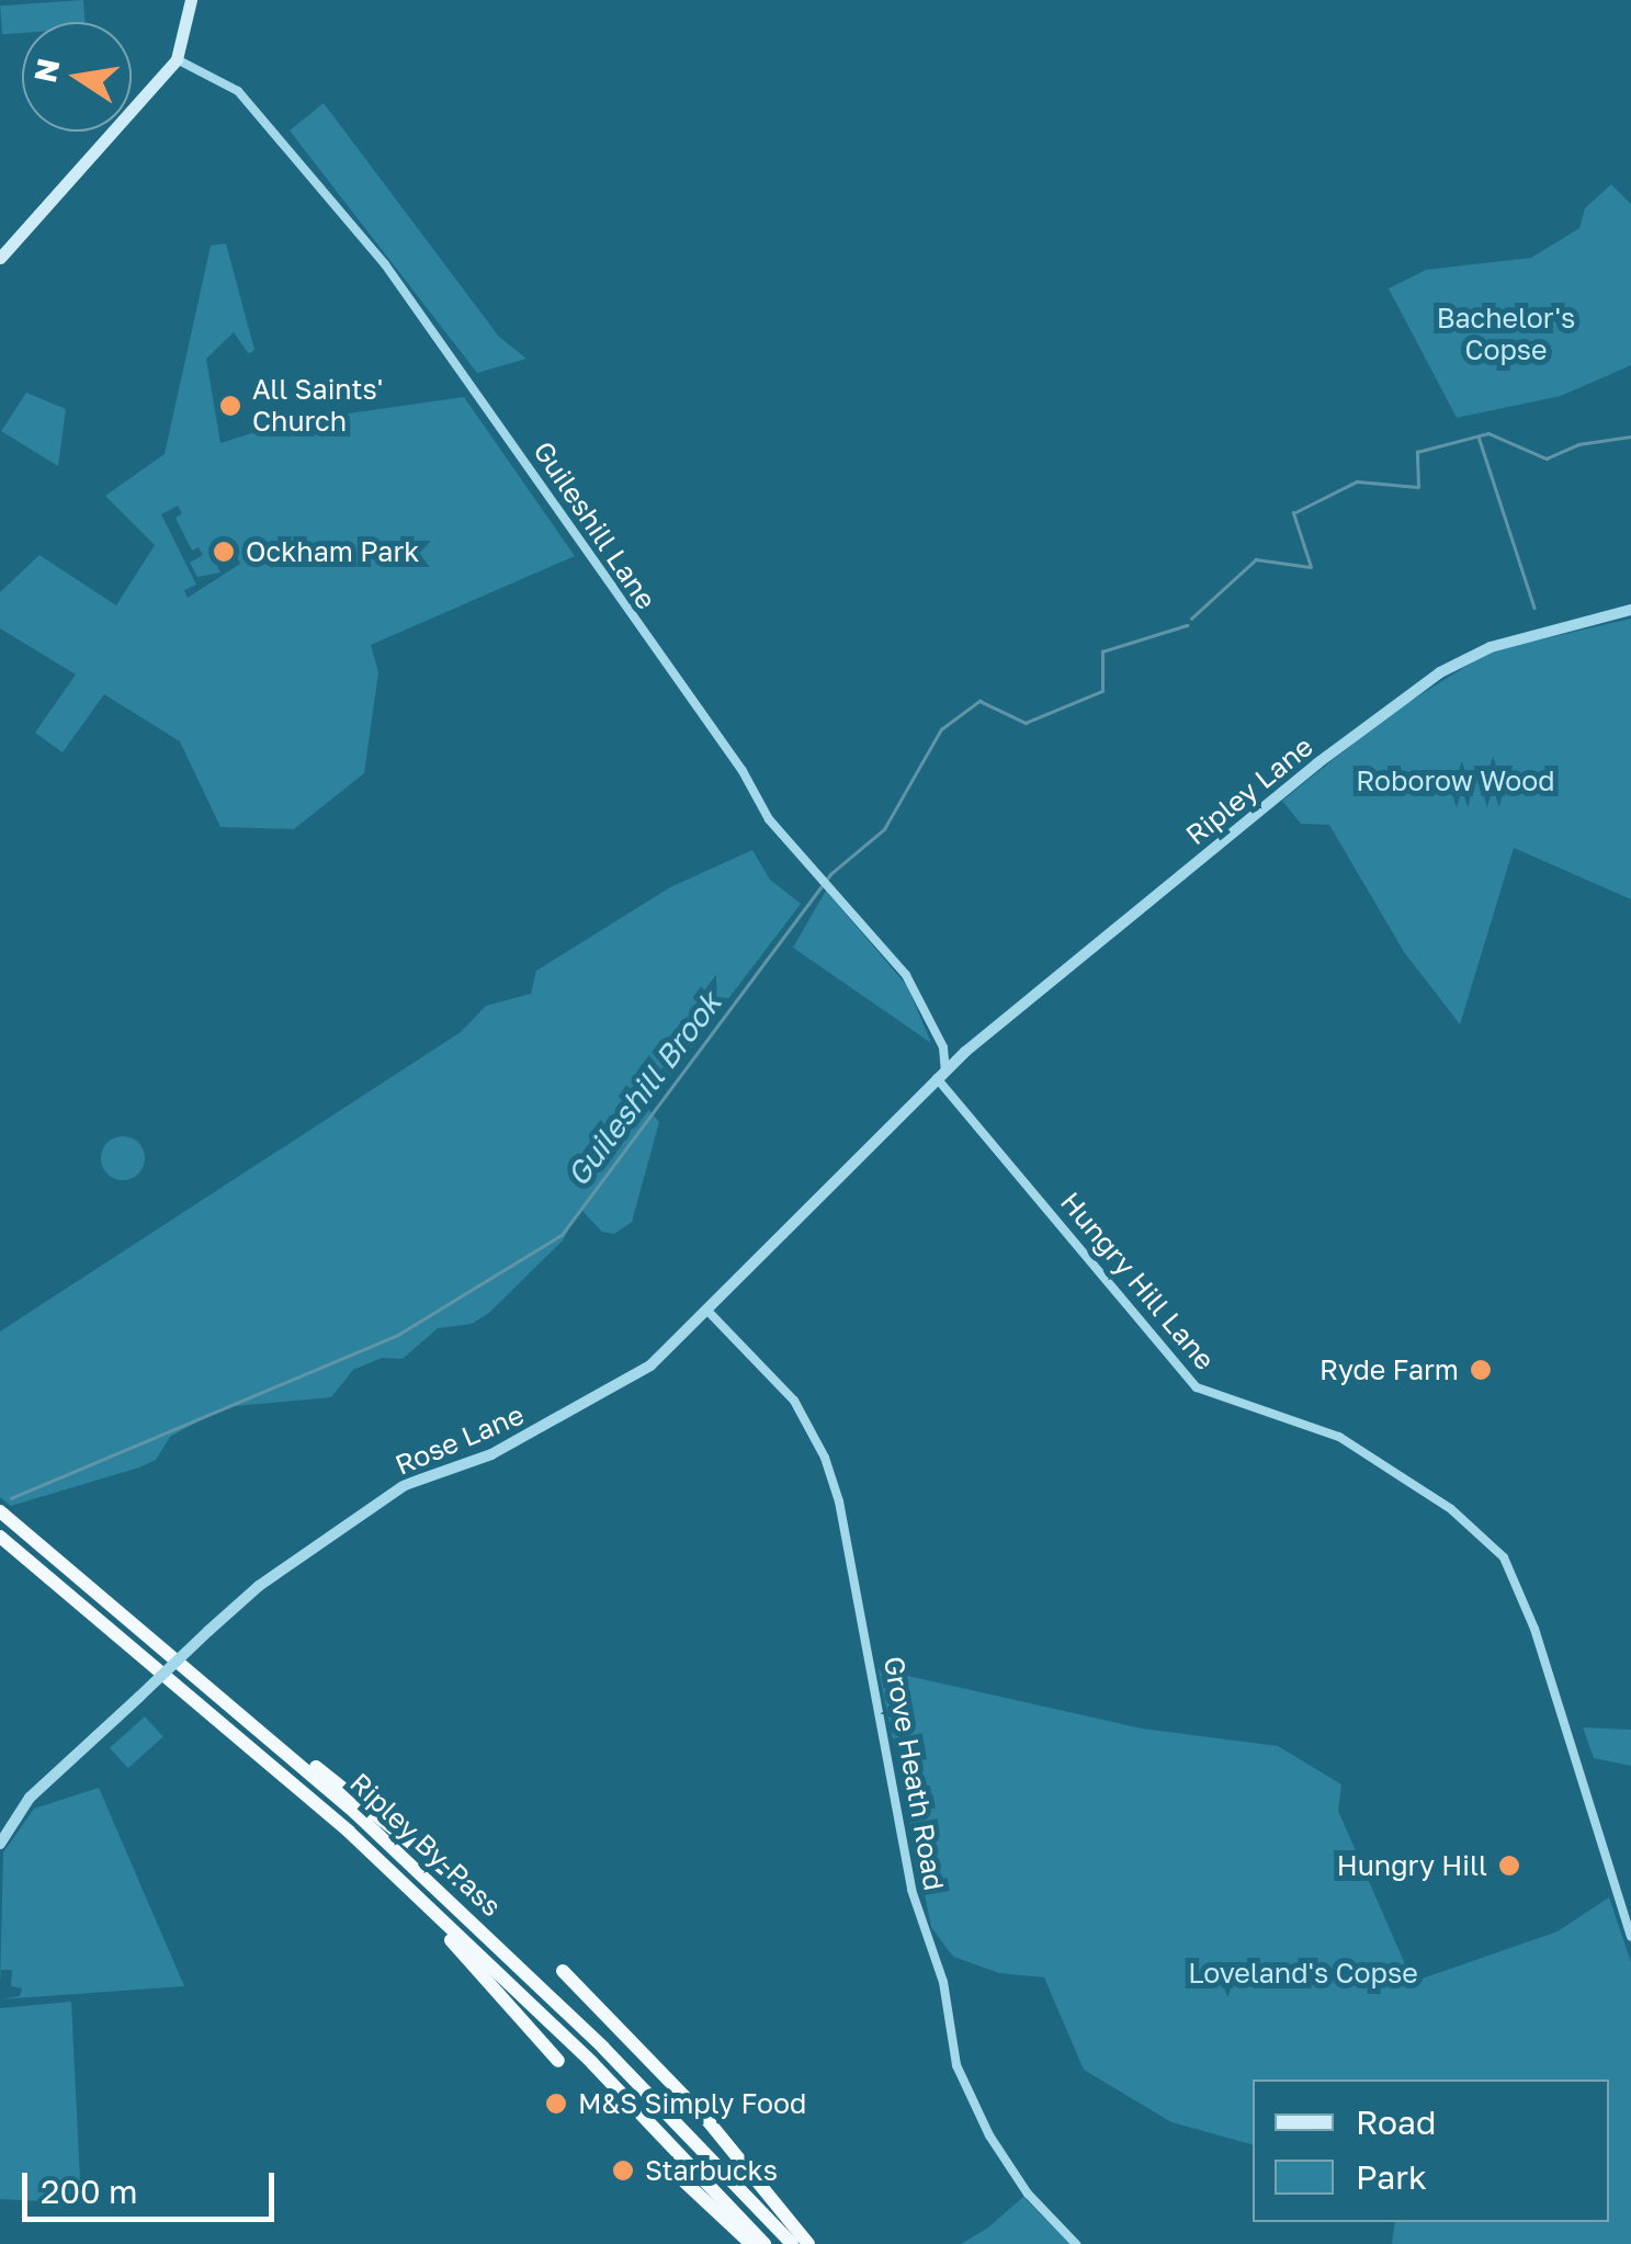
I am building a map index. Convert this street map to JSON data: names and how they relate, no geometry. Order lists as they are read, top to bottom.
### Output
{
  "streets": {
    "highway": ["Ripley By-Pass"],
    "street": [
      "Guileshill Lane",
      "Ripley Lane",
      "Hungry Hill Lane",
      "Rose Lane",
      "Grove Heath Road"
    ]
  },
  "crossings": [
    ["Guileshill Lane", "Ripley Lane"],
    ["Guileshill Lane", "Hungry Hill Lane"],
    ["Guileshill Lane", "Rose Lane"],
    ["Ripley Lane", "Hungry Hill Lane"],
    ["Ripley Lane", "Rose Lane"],
    ["Hungry Hill Lane", "Rose Lane"],
    ["Rose Lane", "Grove Heath Road"]
  ],
  "water": ["Guileshill Brook"],
  "parks": ["Bachelor's Copse", "Roborow Wood", "Loveland's Copse"],
  "places": [
    "All Saints' Church",
    "Ockham Park",
    "Ryde Farm",
    "Hungry Hill",
    "M&S Simply Food",
    "Starbucks"
  ],
  "legend": ["Road", "Park"],
  "scale_bar": "200 m",
  "north": "left"
}
